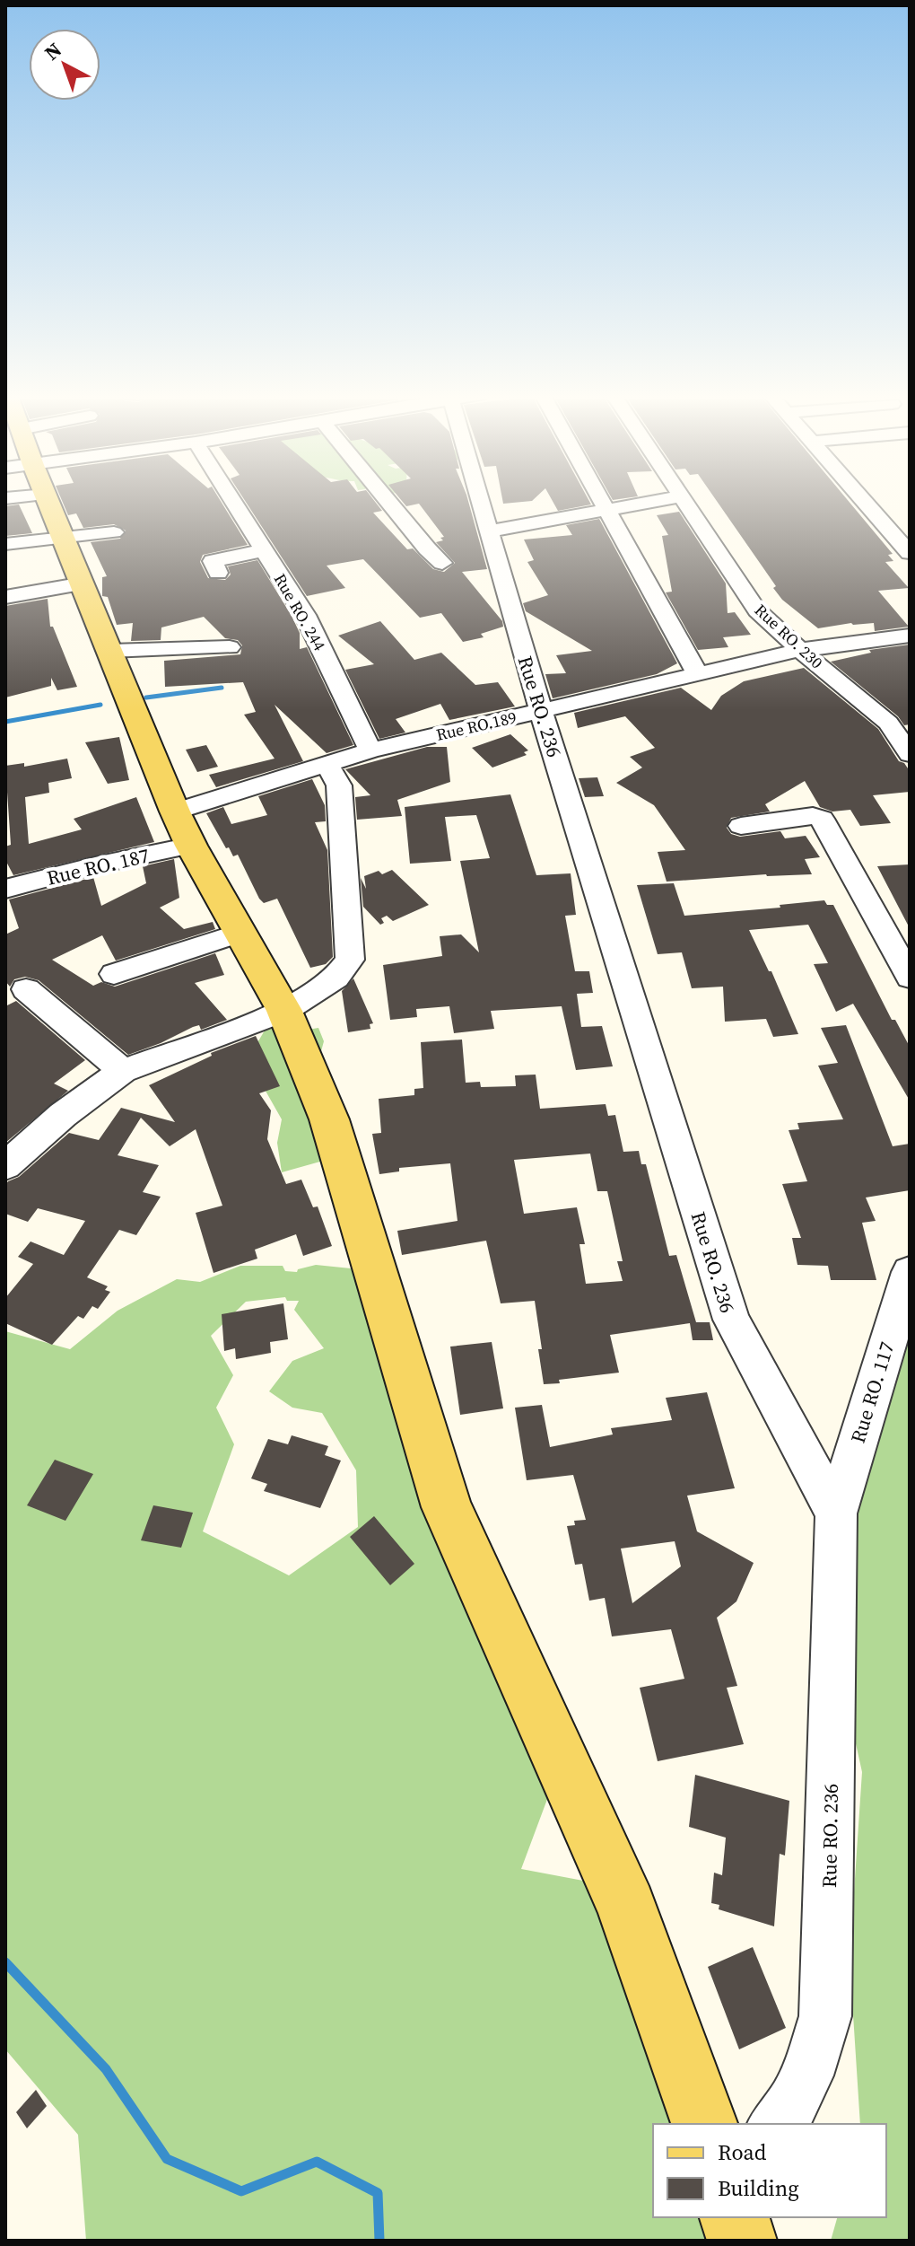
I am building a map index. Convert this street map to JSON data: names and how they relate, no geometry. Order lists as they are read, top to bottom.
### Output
{
  "streets": {
    "street": [
      "Rue RO. 244",
      "Rue RO. 230",
      "Rue RO. 236",
      "Rue RO.189",
      "Rue RO. 187",
      "Rue RO. 117"
    ]
  },
  "crossings": [
    ["Rue RO. 244", "Rue RO.189"],
    ["Rue RO. 230", "Rue RO.189"],
    ["Rue RO. 236", "Rue RO.189"],
    ["Rue RO. 236", "Rue RO. 117"],
    ["Rue RO.189", "Rue RO. 187"]
  ],
  "legend": ["Road", "Building"],
  "north": "top left"
}
